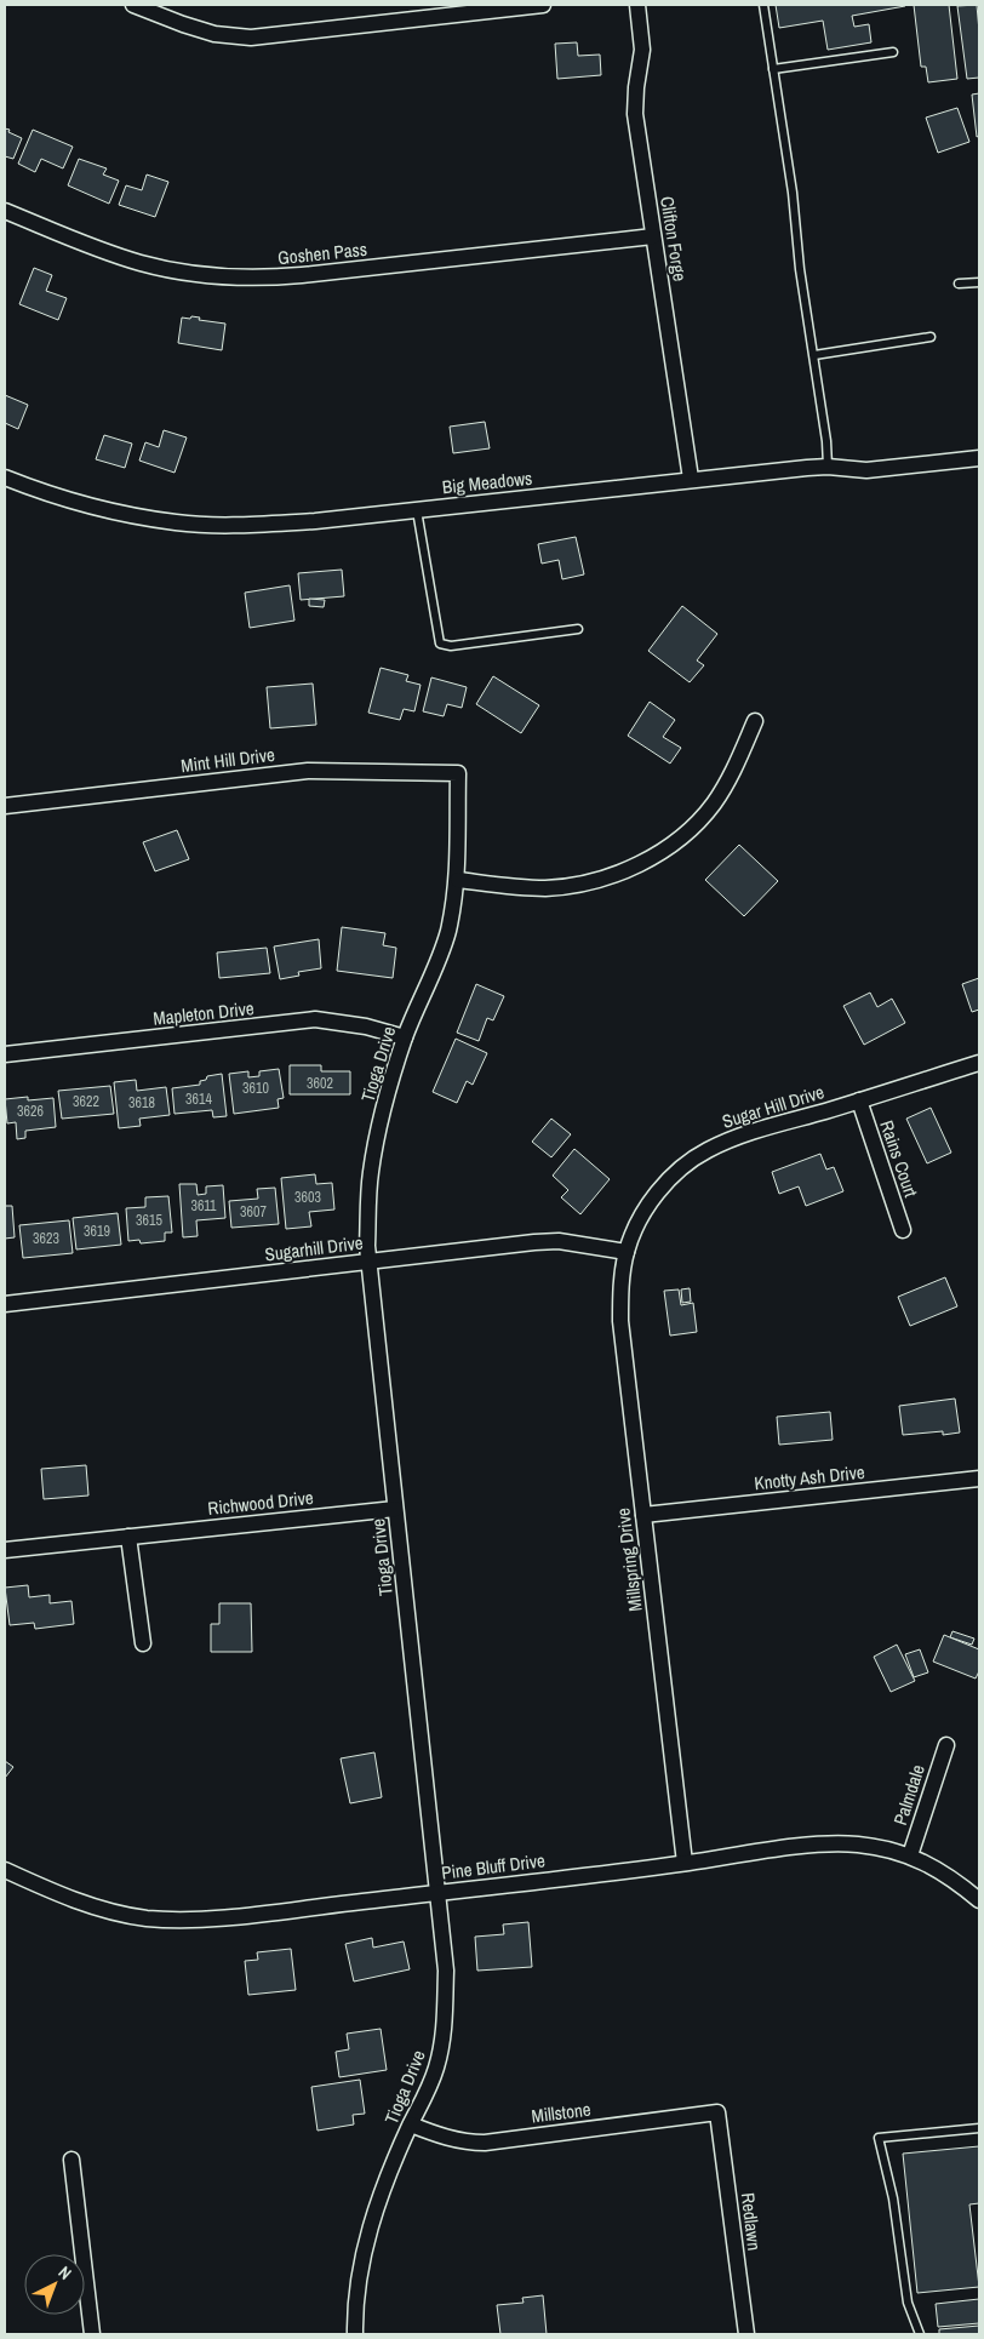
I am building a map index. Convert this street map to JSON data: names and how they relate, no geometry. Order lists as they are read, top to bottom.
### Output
{
  "streets": {
    "street": [
      "Clifton Forge",
      "Goshen Pass",
      "Big Meadows",
      "Mint Hill Drive",
      "Mapleton Drive",
      "Tioga Drive",
      "Sugar Hill Drive",
      "Rains Court",
      "Sugarhill Drive",
      "Knotty Ash Drive",
      "Richwood Drive",
      "Millspring Drive",
      "Palmdale",
      "Pine Bluff Drive",
      "Millstone",
      "Redlawn"
    ]
  },
  "crossings": [
    ["Clifton Forge", "Goshen Pass"],
    ["Clifton Forge", "Big Meadows"],
    ["Mint Hill Drive", "Tioga Drive"],
    ["Mapleton Drive", "Tioga Drive"],
    ["Tioga Drive", "Sugarhill Drive"],
    ["Tioga Drive", "Richwood Drive"],
    ["Tioga Drive", "Pine Bluff Drive"],
    ["Tioga Drive", "Millstone"],
    ["Sugar Hill Drive", "Rains Court"],
    ["Sugar Hill Drive", "Sugarhill Drive"],
    ["Sugar Hill Drive", "Millspring Drive"],
    ["Sugarhill Drive", "Millspring Drive"],
    ["Knotty Ash Drive", "Millspring Drive"],
    ["Millspring Drive", "Pine Bluff Drive"],
    ["Palmdale", "Pine Bluff Drive"],
    ["Millstone", "Redlawn"]
  ],
  "house_numbers": [
    "3602",
    "3610",
    "3614",
    "3622",
    "3618",
    "3626",
    "3603",
    "3611",
    "3607",
    "3615",
    "3619",
    "3623"
  ],
  "north": "top right"
}
